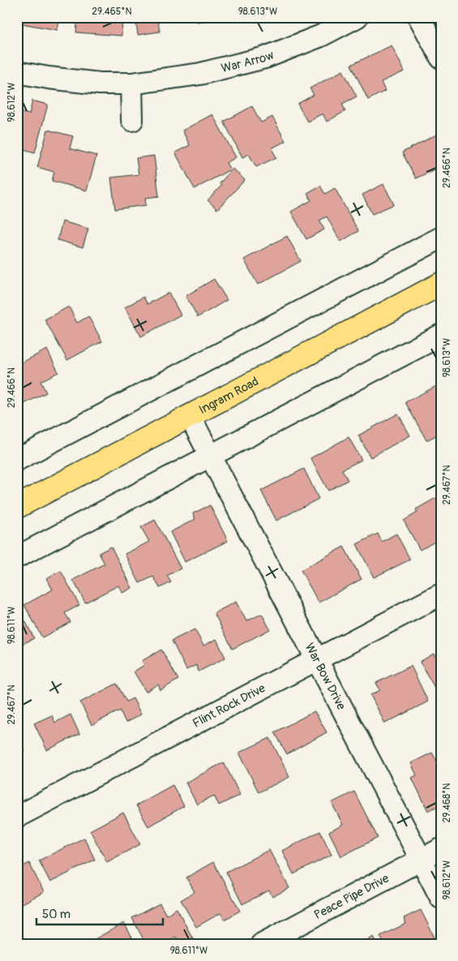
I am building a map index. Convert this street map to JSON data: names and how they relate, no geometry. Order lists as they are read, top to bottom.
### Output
{
  "streets": {
    "main road": ["Ingram Road"],
    "street": [
      "War Arrow",
      "War Bow Drive",
      "Flint Rock Drive",
      "Peace Pipe Drive"
    ]
  },
  "crossings": [
    ["Ingram Road", "War Bow Drive"],
    ["War Bow Drive", "Flint Rock Drive"],
    ["War Bow Drive", "Peace Pipe Drive"]
  ],
  "scale_bar": "50 m",
  "coordinates": [
    "29.465°N",
    "98.613°W",
    "98.612°W",
    "29.466°N",
    "29.467°N",
    "98.611°W",
    "29.468°N"
  ]
}
